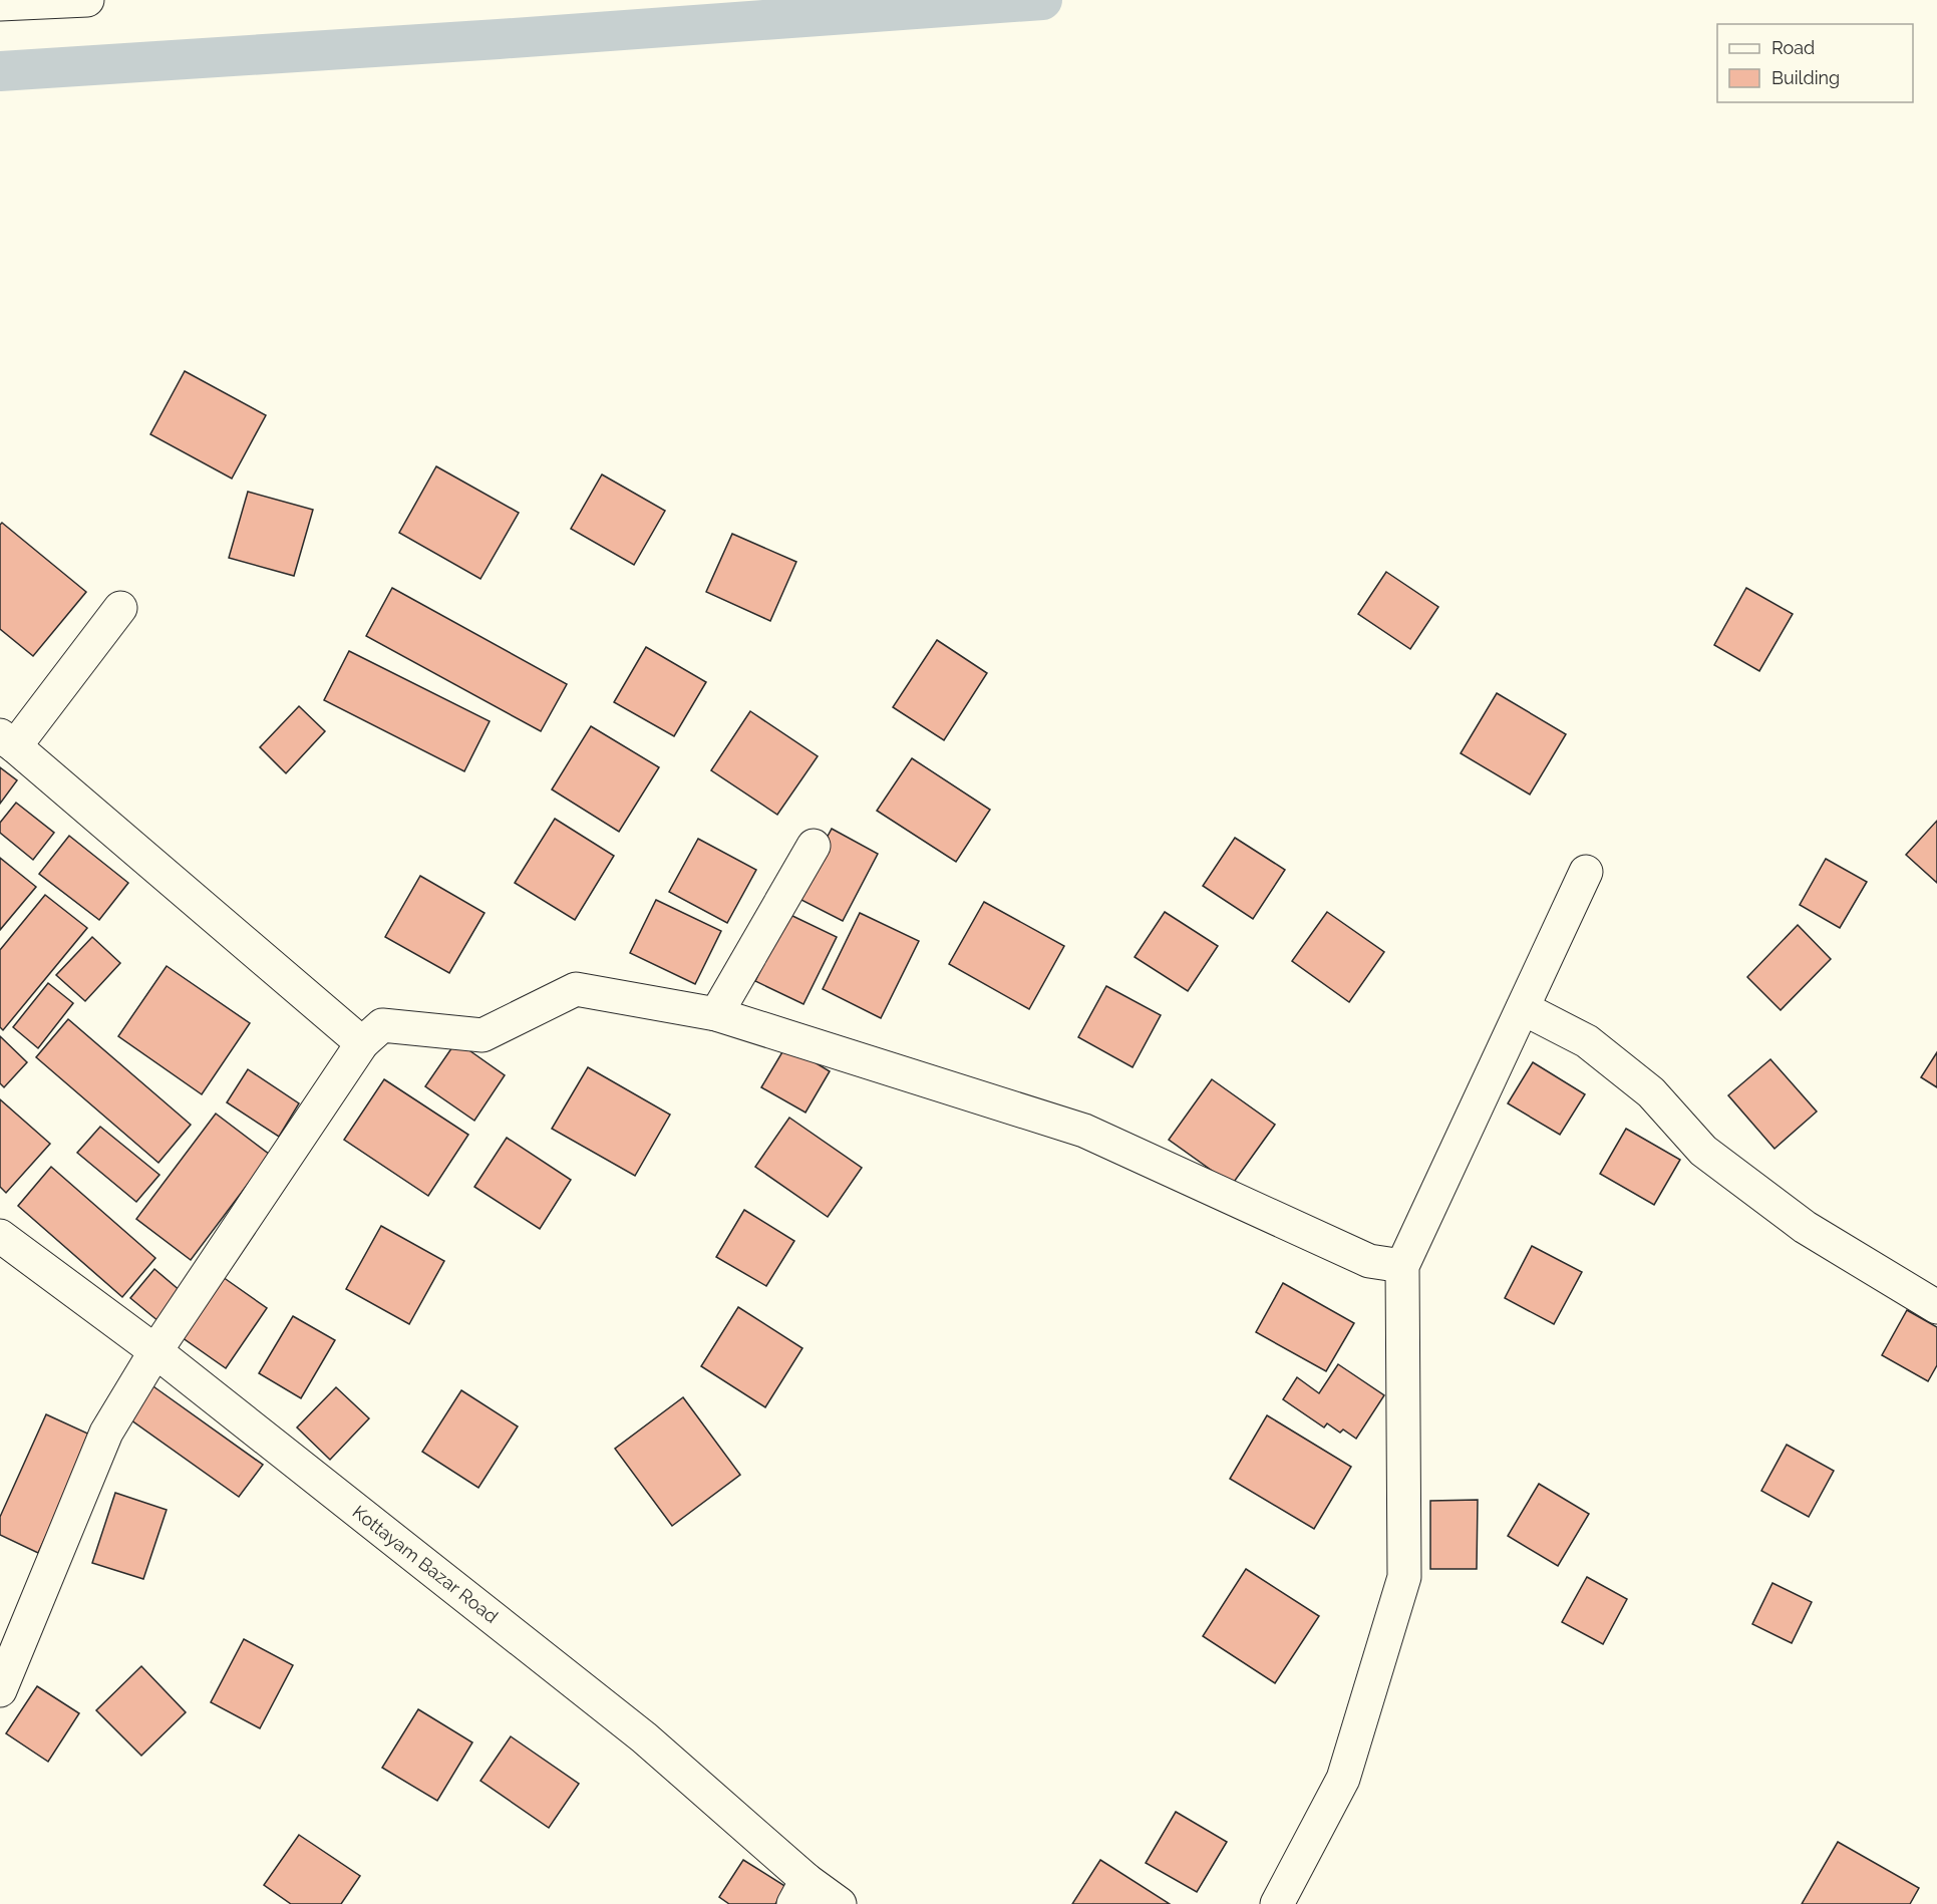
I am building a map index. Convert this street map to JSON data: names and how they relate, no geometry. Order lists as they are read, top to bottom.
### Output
{
  "streets": {
    "street": ["Kottayam Bazar Road"]
  },
  "legend": ["Road", "Building"]
}
